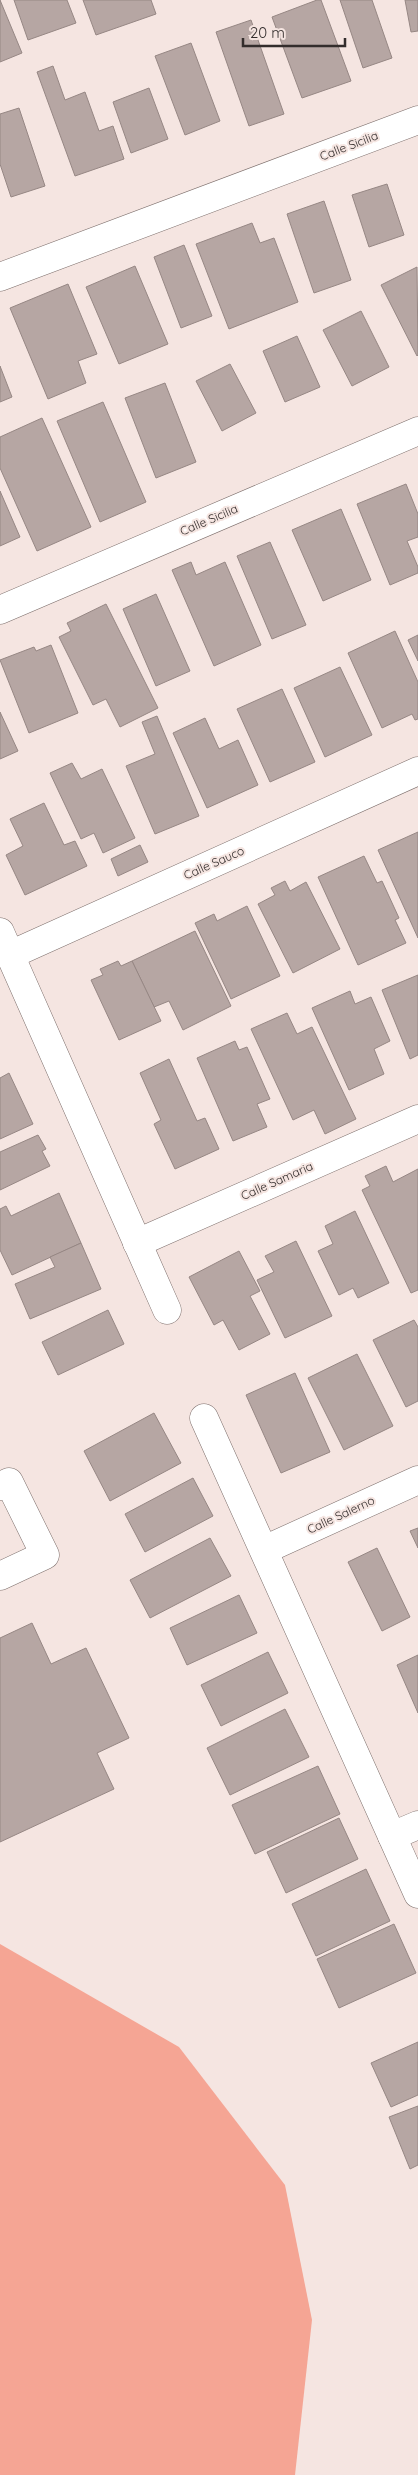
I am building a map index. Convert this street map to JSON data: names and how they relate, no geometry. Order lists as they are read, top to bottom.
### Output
{
  "streets": {
    "street": [
      "Calle Sicilia",
      "Calle Sauco",
      "Calle Samaria",
      "Calle Salerno"
    ]
  },
  "scale_bar": "20 m"
}
